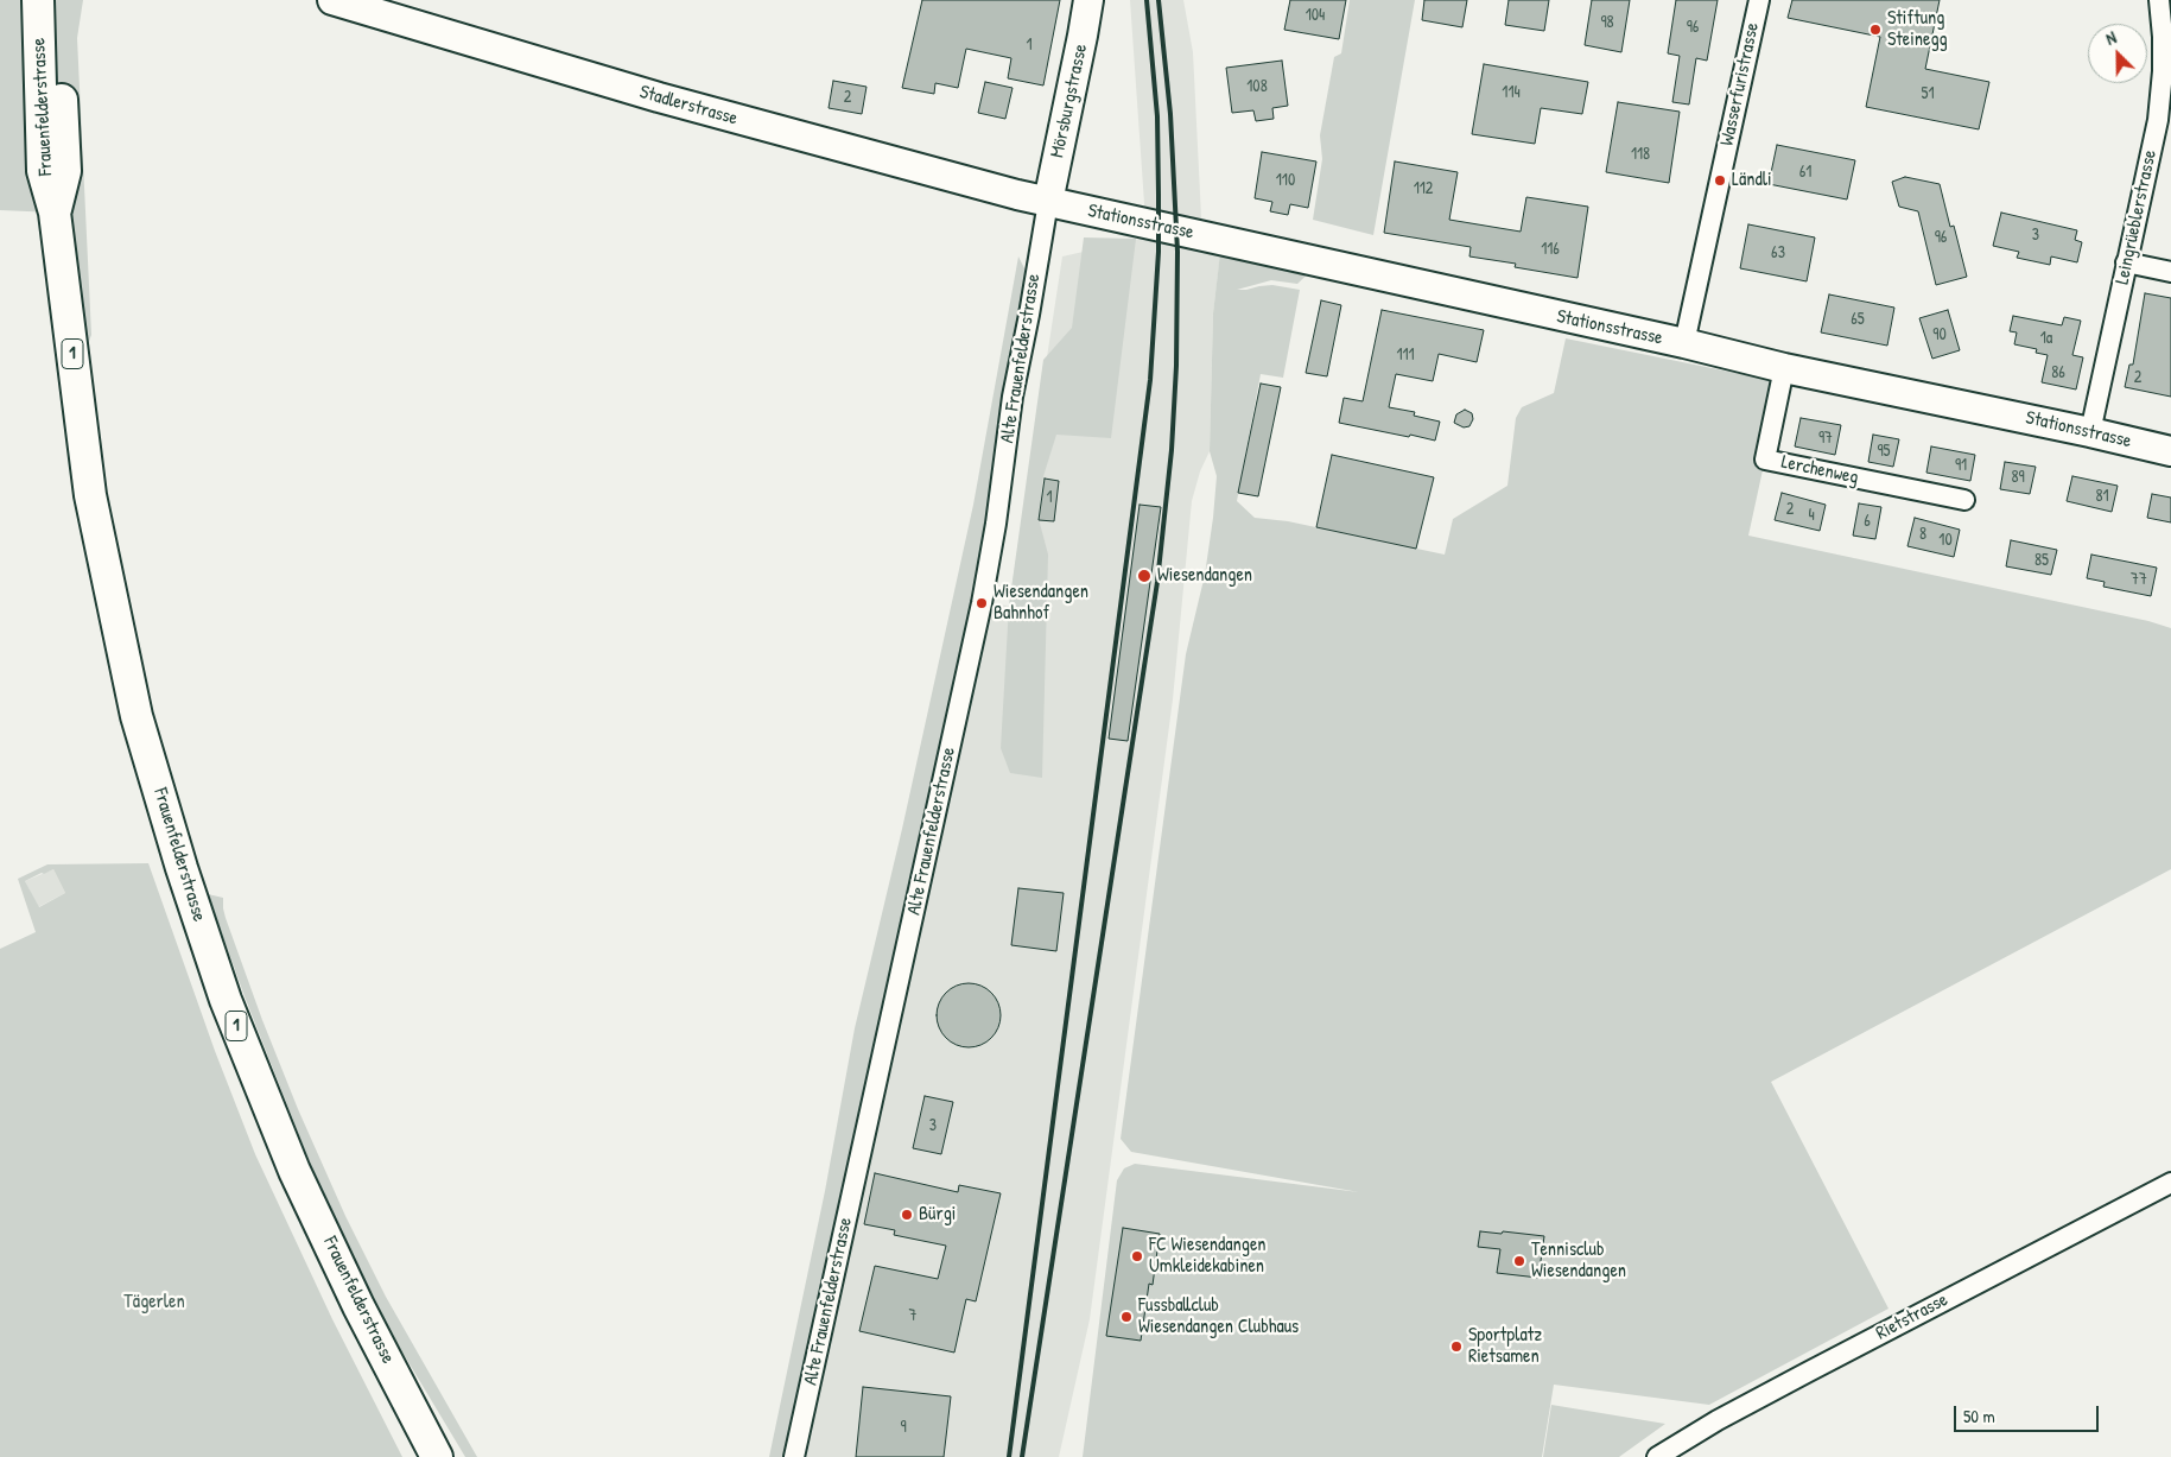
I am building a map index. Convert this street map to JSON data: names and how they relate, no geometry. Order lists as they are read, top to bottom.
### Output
{
  "streets": {
    "main road": [
      "Mörsburgstrasse",
      "Stadlerstrasse",
      "Frauenfelderstrasse",
      "Stationsstrasse",
      "1"
    ],
    "street": [
      "Wasserfuristrasse",
      "Leingrüeblerstrasse",
      "Alte Frauenfelderstrasse",
      "Lerchenweg",
      "Rietstrasse"
    ]
  },
  "crossings": [
    ["Wasserfuristrasse", "Stationsstrasse"],
    ["Mörsburgstrasse", "Stadlerstrasse"],
    ["Mörsburgstrasse", "Stationsstrasse"],
    ["Mörsburgstrasse", "Alte Frauenfelderstrasse"],
    ["Stadlerstrasse", "Stationsstrasse"],
    ["Stadlerstrasse", "Alte Frauenfelderstrasse"],
    ["Leingrüeblerstrasse", "Stationsstrasse"],
    ["Stationsstrasse", "Alte Frauenfelderstrasse"],
    ["Stationsstrasse", "Lerchenweg"]
  ],
  "parks": ["Tägerlen"],
  "places": [
    "Stiftung Steinegg",
    "Ländli",
    "Wiesendangen",
    "Wiesendangen Bahnhof",
    "Bürgi",
    "FC Wiesendangen Umkleidekabinen",
    "Tennisclub Wiesendangen",
    "Fussballclub Wiesendangen Clubhaus",
    "Sportplatz Rietsamen"
  ],
  "house_numbers": [
    "104",
    "98",
    "96",
    "1",
    "108",
    "114",
    "51",
    "2",
    "118",
    "61",
    "110",
    "112",
    "3",
    "96",
    "116",
    "63",
    "65",
    "90",
    "1a",
    "111",
    "86",
    "2",
    "97",
    "95",
    "91",
    "89",
    "81",
    "1",
    "2",
    "4",
    "6",
    "8",
    "10",
    "85",
    "77",
    "3",
    "7",
    "9"
  ],
  "scale_bar": "50 m",
  "north": "top left"
}
